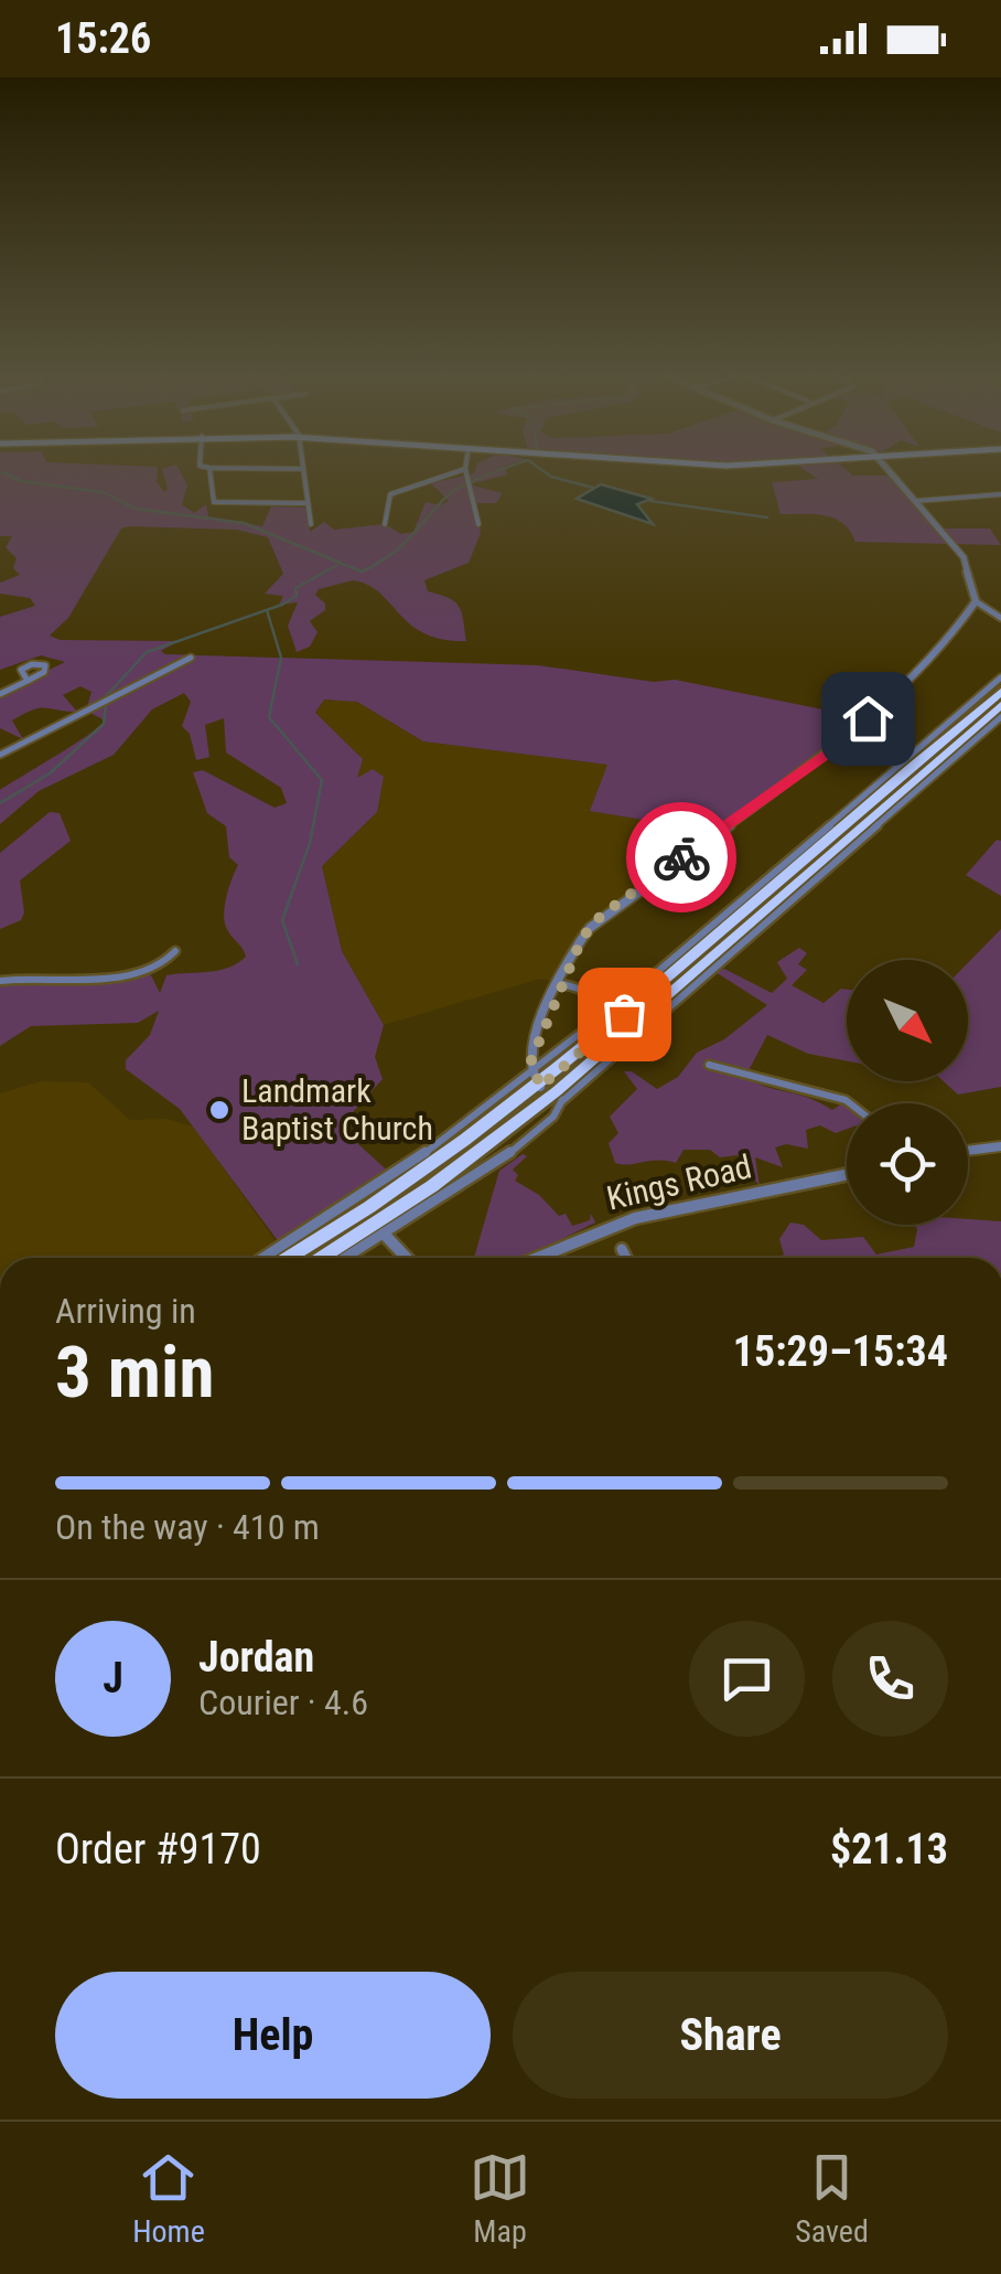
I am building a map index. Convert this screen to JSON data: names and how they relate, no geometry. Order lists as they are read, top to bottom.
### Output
{
  "streets": {
    "street": ["Kings Road"]
  },
  "places": ["Landmark Baptist Church"],
  "north": "bottom right",
  "page": {
    "status": "15:26",
    "heading": ["3 min", "Arriving in", "15:29–15:34"],
    "panel": [
      "Jordan",
      "Courier · 4.6",
      "Order #9170",
      "$21.13"
    ],
    "bar": "On the way · 410 m",
    "round": "J",
    "buttons": ["Help", "Share"],
    "tabs": ["Home", "Map", "Saved"]
  }
}
